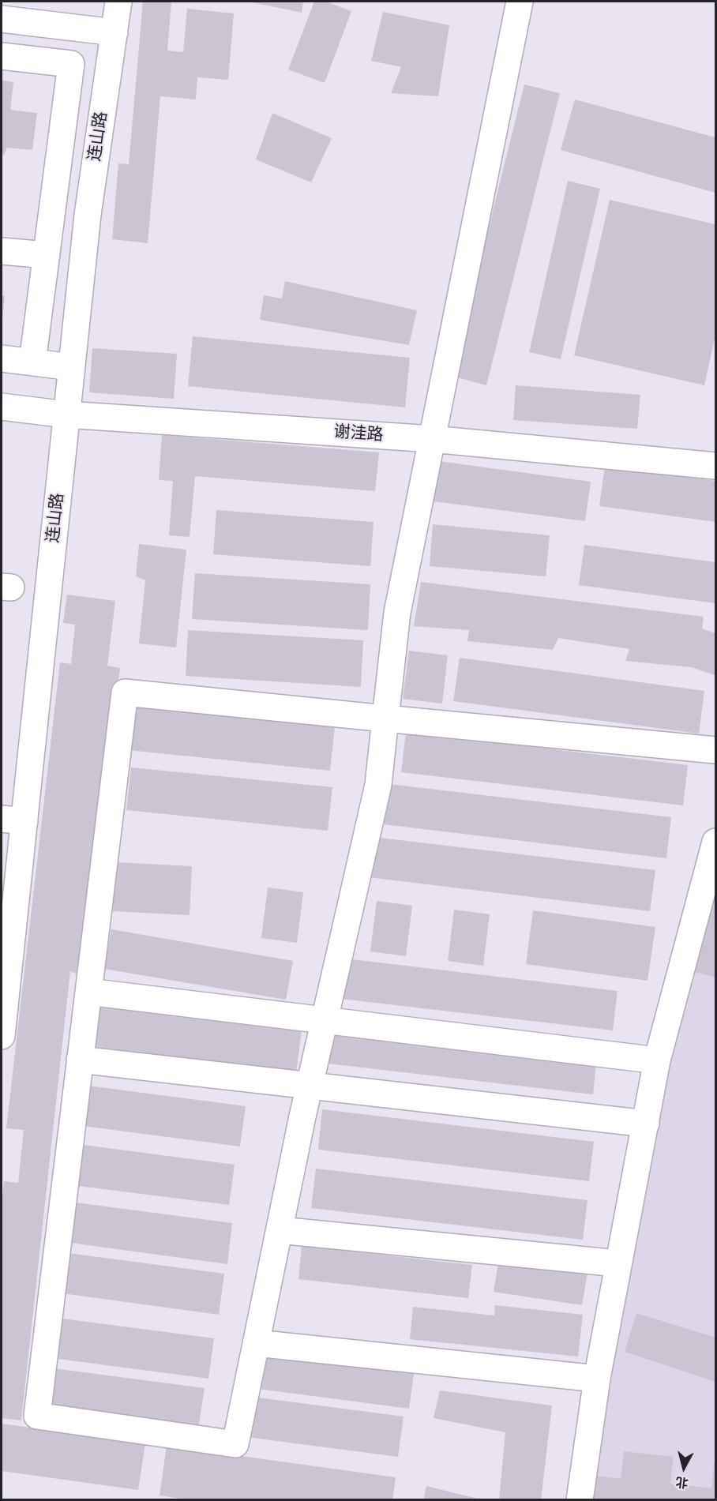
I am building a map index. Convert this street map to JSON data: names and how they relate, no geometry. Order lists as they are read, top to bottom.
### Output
{
  "streets": {
    "street": ["连山路", "谢洼路"]
  },
  "crossings": [
    ["连山路", "谢洼路"]
  ],
  "north": "bottom"
}
